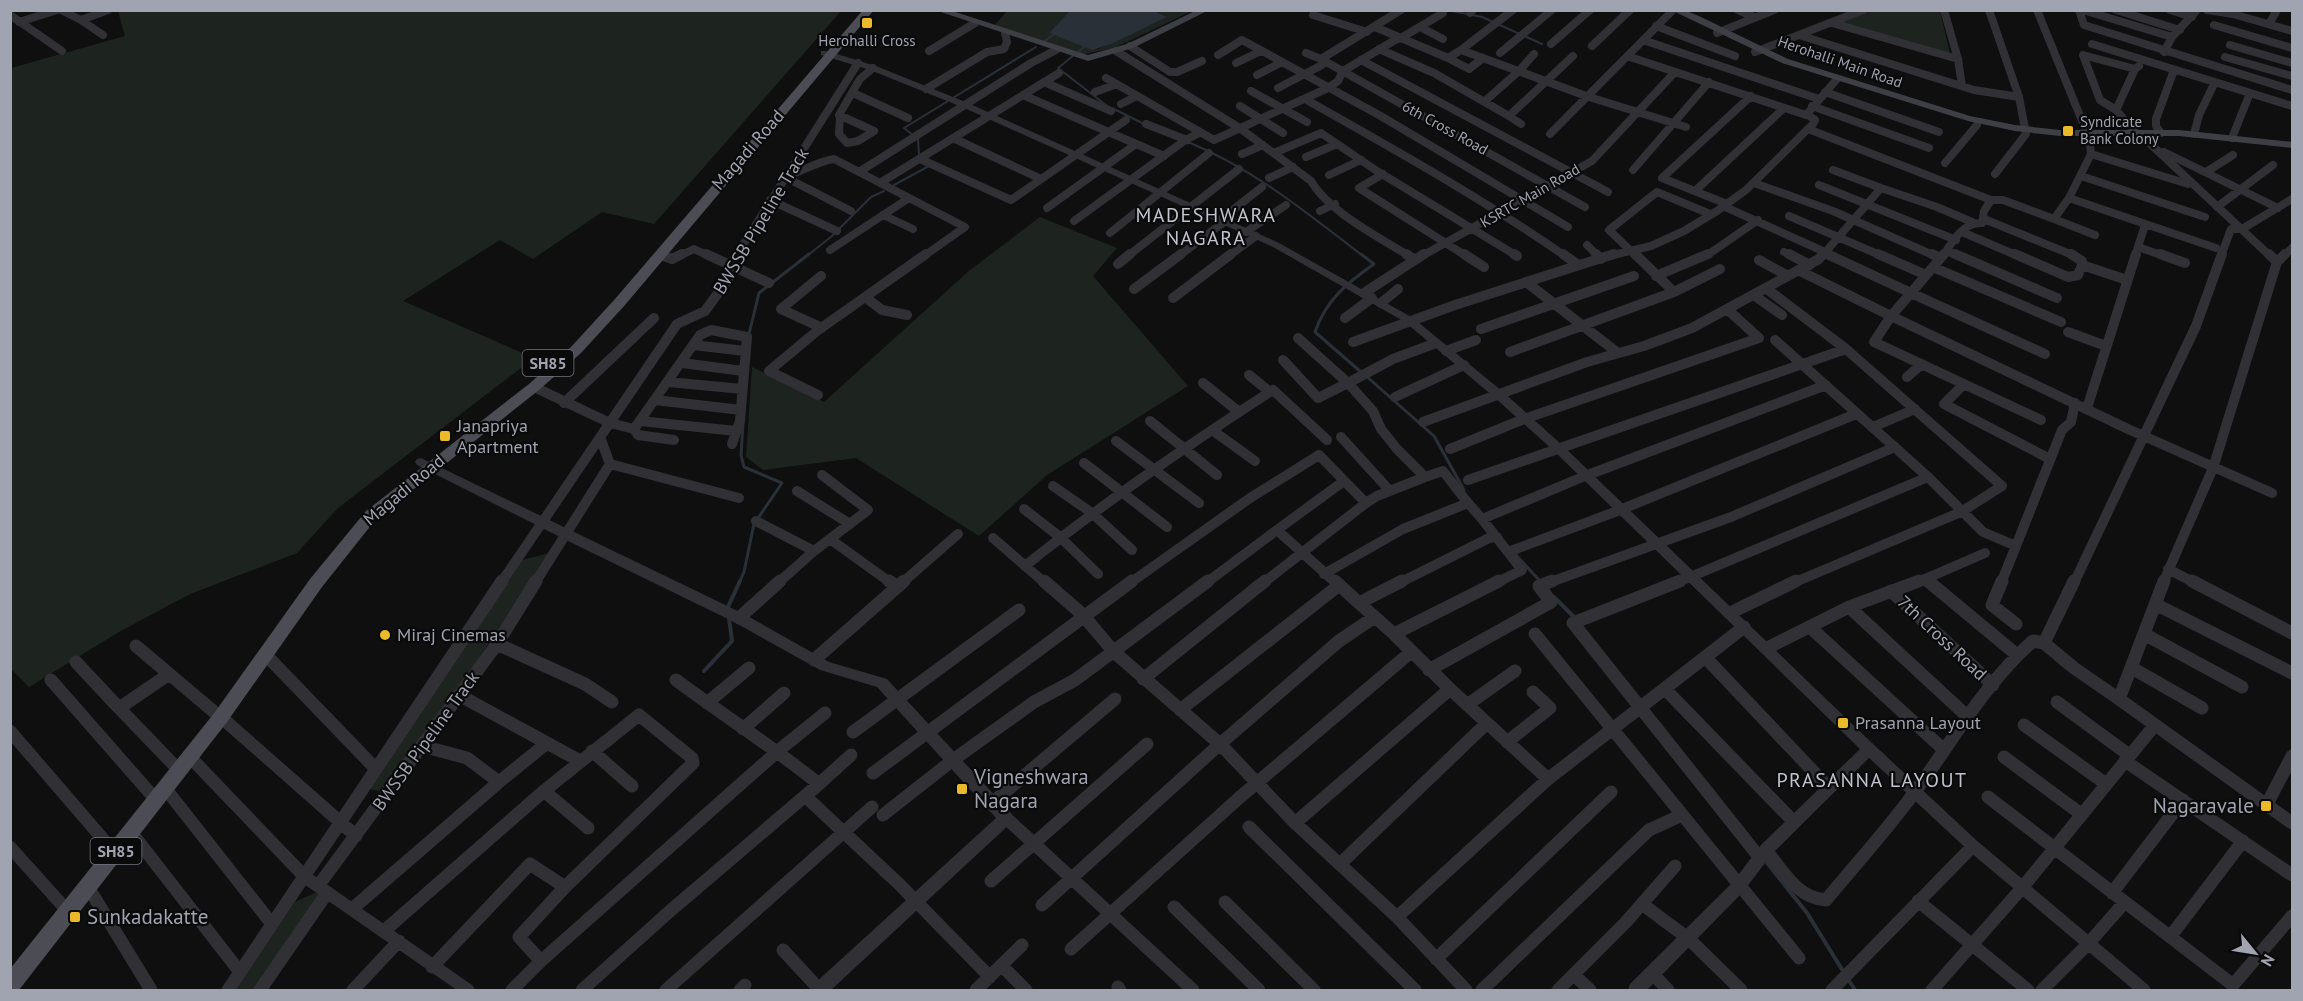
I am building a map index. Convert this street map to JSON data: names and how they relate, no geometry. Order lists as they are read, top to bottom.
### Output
{
  "streets": {
    "main road": ["Herohalli Main Road", "Magadi Road", "SH85"],
    "street": [
      "6th Cross Road",
      "KSRTC Main Road",
      "BWSSB Pipeline Track",
      "7th Cross Road"
    ]
  },
  "crossings": [
    ["6th Cross Road", "KSRTC Main Road"]
  ],
  "districts": ["MADESHWARA NAGARA", "PRASANNA LAYOUT"],
  "places": {
    "transit": [
      "Herohalli Cross",
      "Syndicate Bank Colony",
      "Janapriya Apartment",
      "Prasanna Layout",
      "Vigneshwara Nagara",
      "Nagaravale",
      "Sunkadakatte"
    ],
    "other": ["Miraj Cinemas"]
  },
  "north": "bottom right"
}
